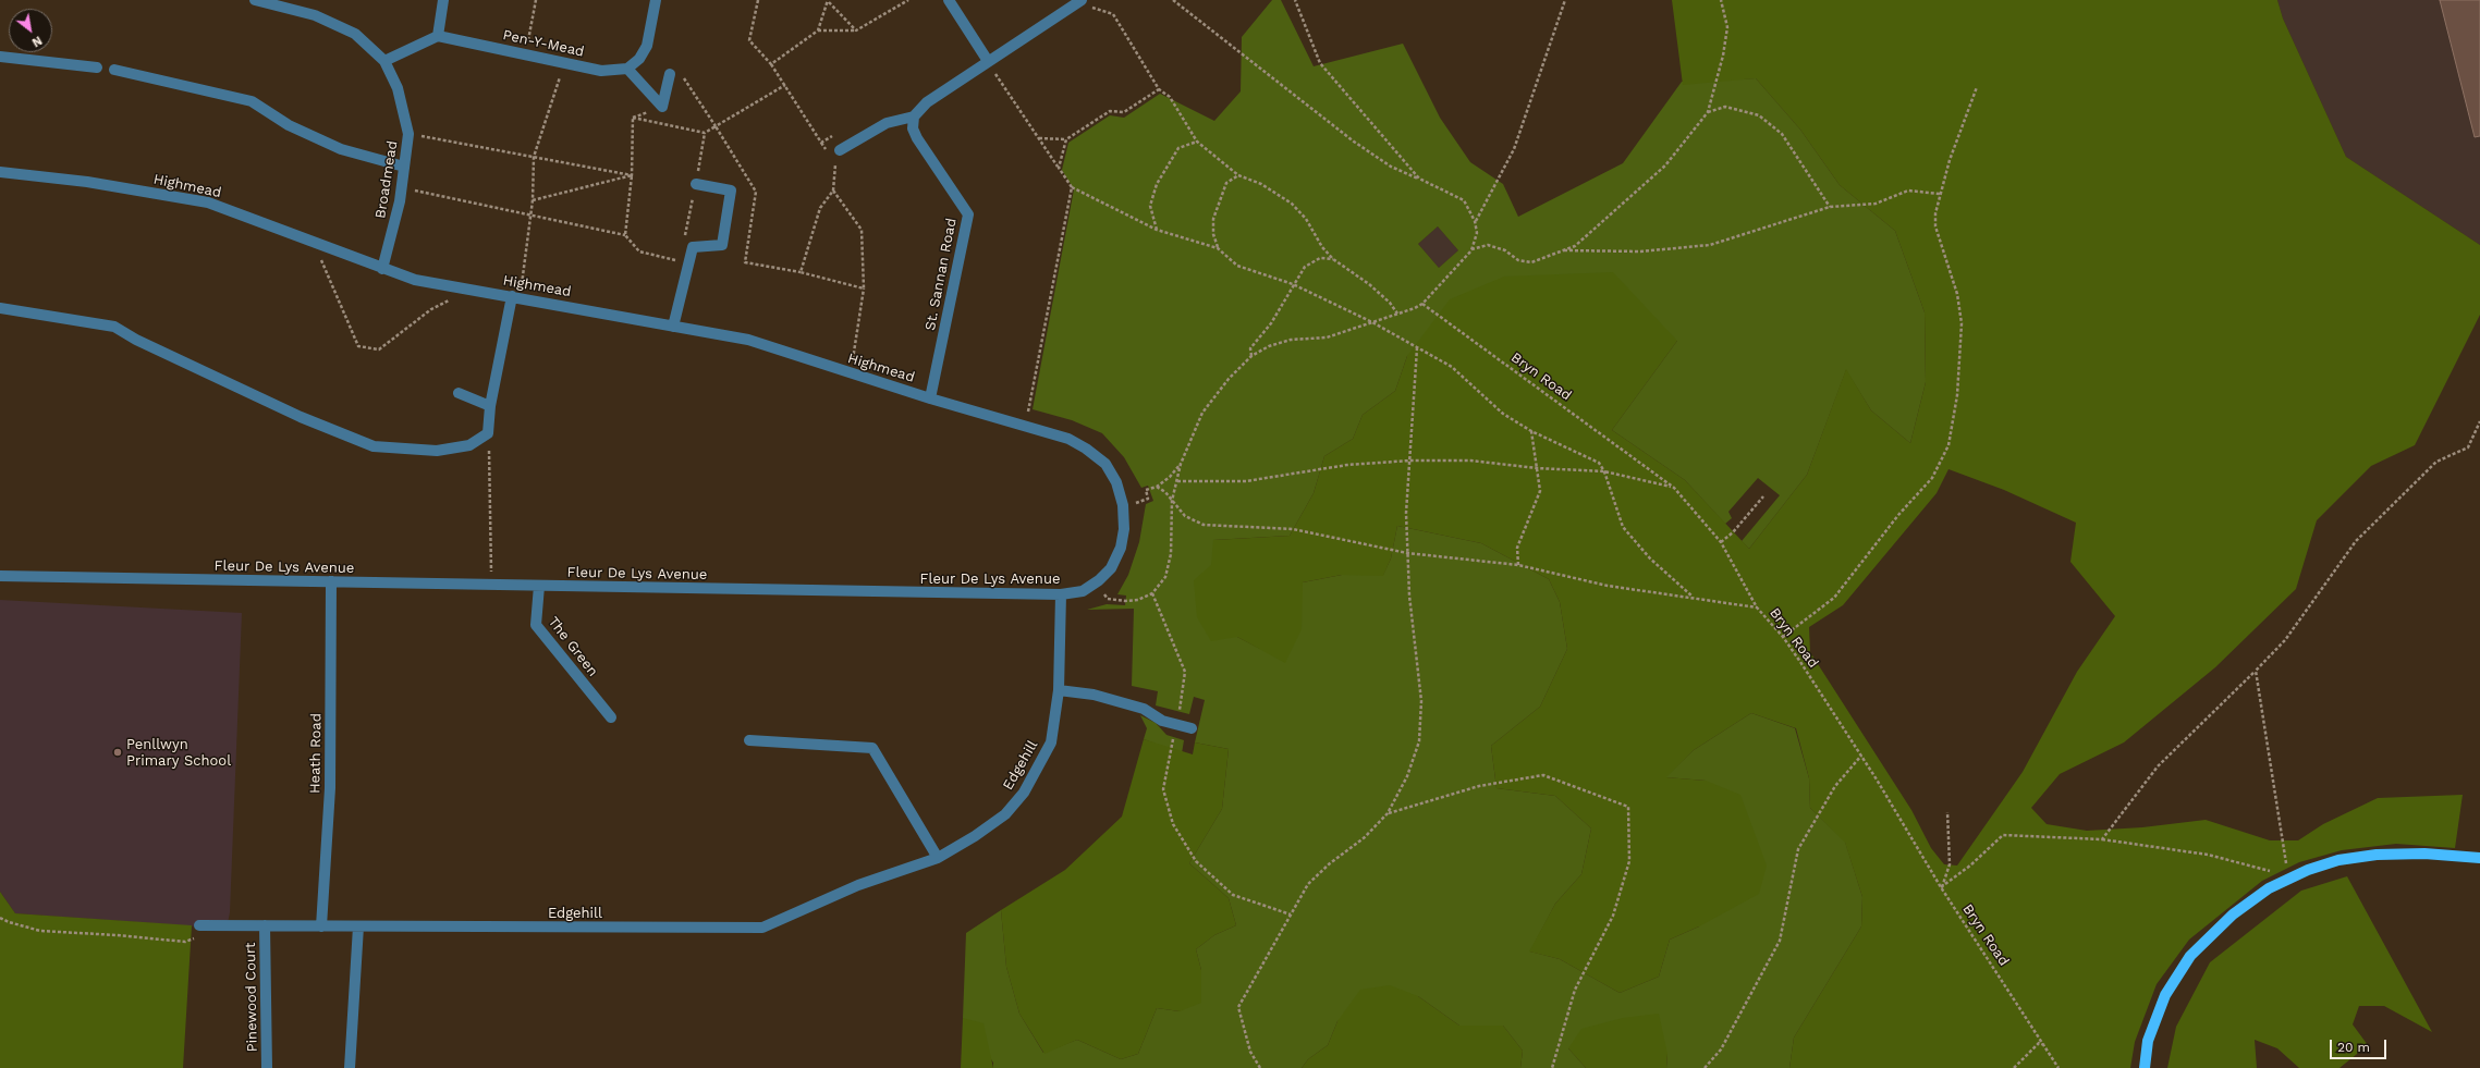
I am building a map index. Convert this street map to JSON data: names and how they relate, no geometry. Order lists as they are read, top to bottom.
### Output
{
  "streets": {
    "street": [
      "Pen-Y-Mead",
      "Broadmead",
      "Highmead",
      "St. Sannan Road",
      "Fleur De Lys Avenue",
      "The Green",
      "Heath Road",
      "Edgehill",
      "Pinewood Court"
    ],
    "path": ["Bryn Road"]
  },
  "crossings": [
    ["Broadmead", "Highmead"],
    ["Highmead", "St. Sannan Road"],
    ["Highmead", "Fleur De Lys Avenue"],
    ["Fleur De Lys Avenue", "The Green"],
    ["Fleur De Lys Avenue", "Heath Road"],
    ["Fleur De Lys Avenue", "Edgehill"],
    ["Heath Road", "Edgehill"],
    ["Edgehill", "Pinewood Court"]
  ],
  "places": ["Penllwyn Primary School"],
  "scale_bar": "20 m",
  "north": "bottom right"
}
